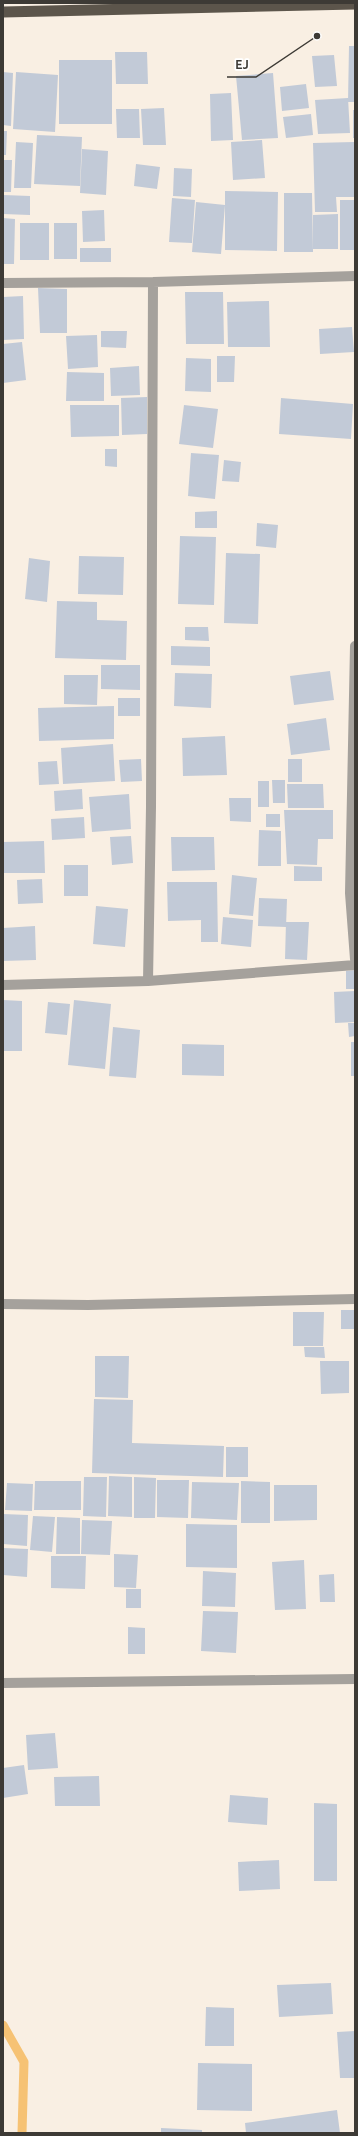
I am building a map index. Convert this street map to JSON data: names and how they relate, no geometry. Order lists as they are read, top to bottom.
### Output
{
  "places": ["EJ"]
}
